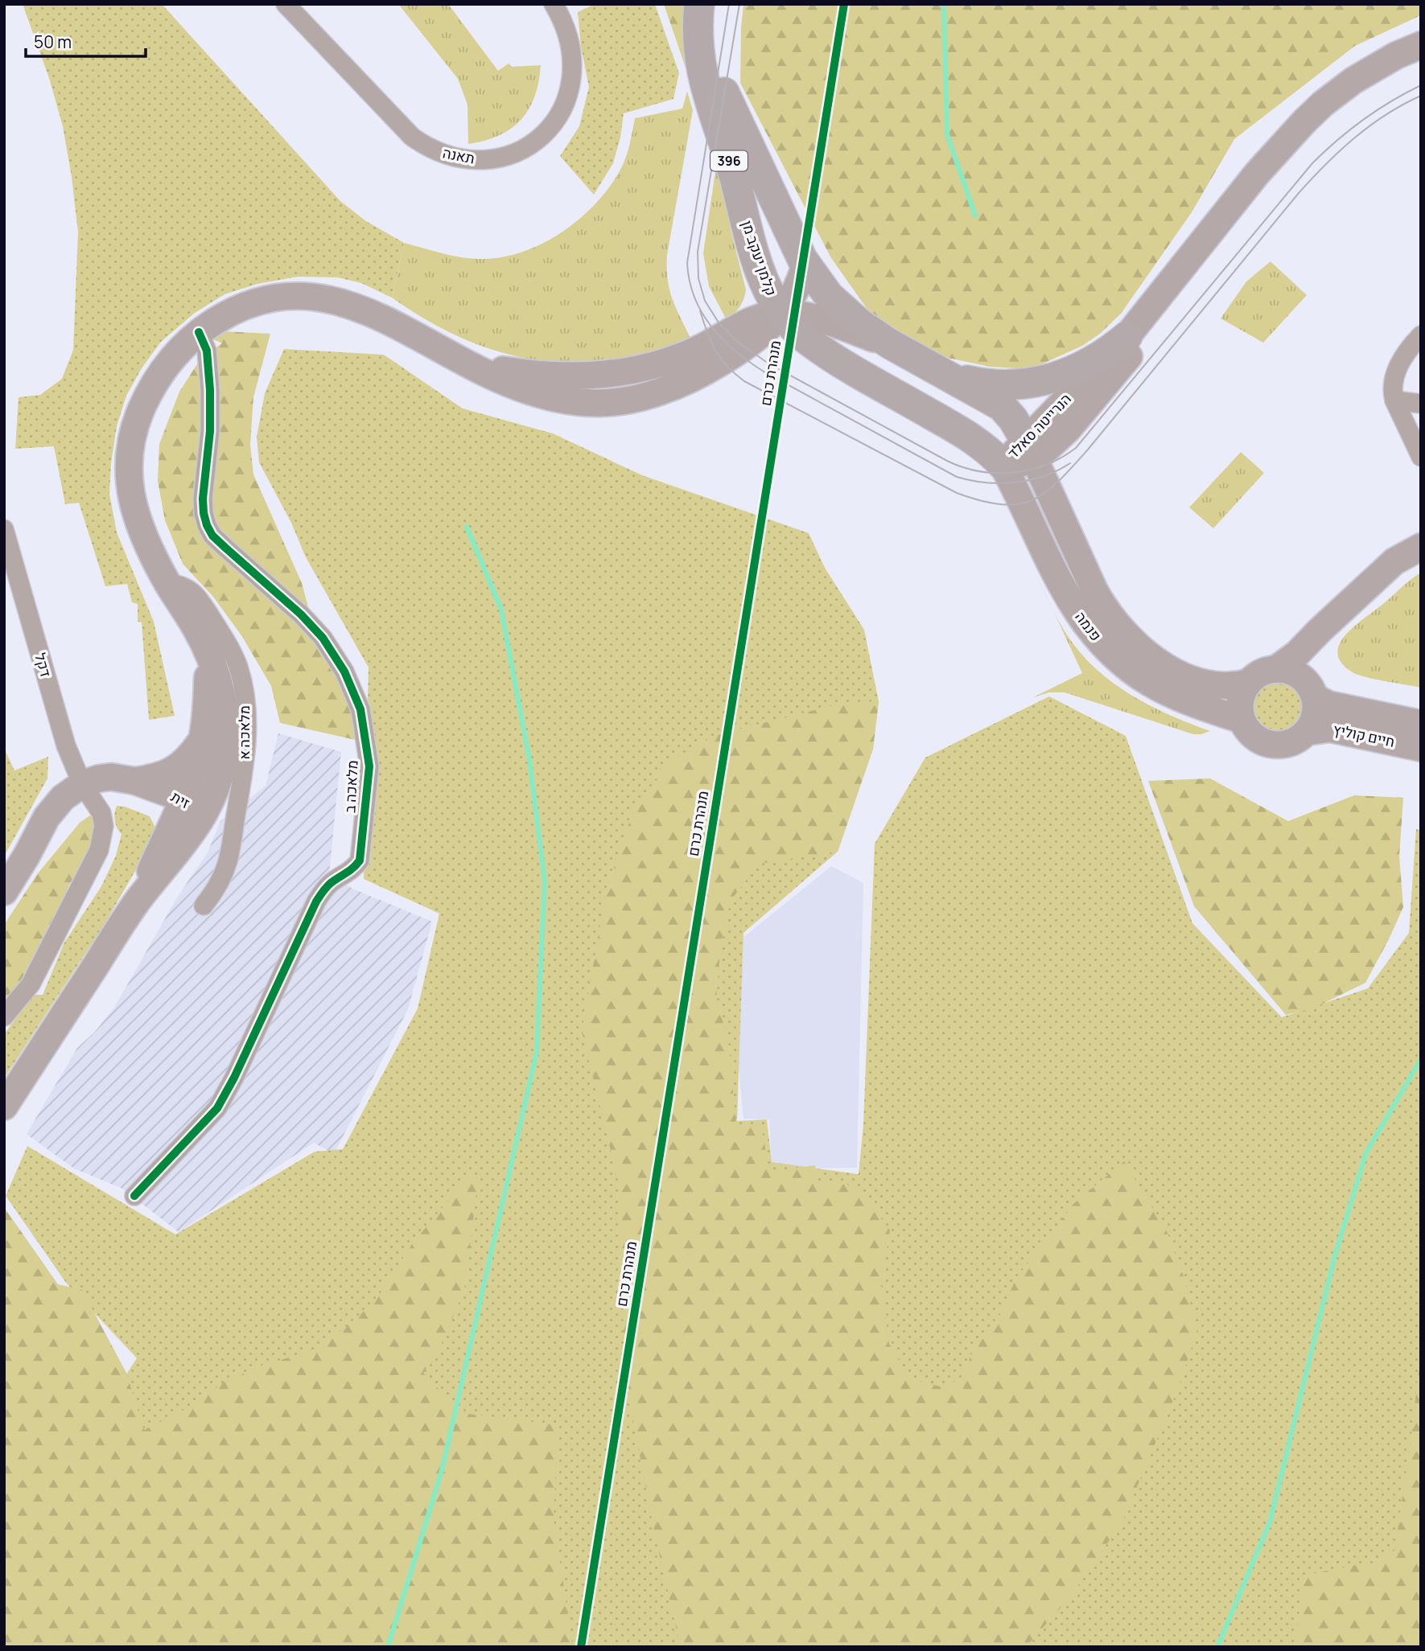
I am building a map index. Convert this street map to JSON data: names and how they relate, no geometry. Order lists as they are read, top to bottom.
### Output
{
  "streets": {
    "main road": [
      "396",
      "קלמן יעקב מן",
      "הנרייטה סאלד",
      "פנמה",
      "חיים קוליץ",
      "זית"
    ],
    "street": [
      "תאנה",
      "דקל",
      "מלאכה א",
      "מלאכה ב"
    ],
    "cycle path": ["מנהרת כרם"]
  },
  "crossings": [
    ["396", "הנרייטה סאלד"],
    ["396", "פנמה"],
    ["קלמן יעקב מן", "הנרייטה סאלד"],
    ["קלמן יעקב מן", "פנמה"],
    ["הנרייטה סאלד", "פנמה"],
    ["פנמה", "חיים קוליץ"],
    ["דקל", "זית"]
  ],
  "scale_bar": "50 m"
}
